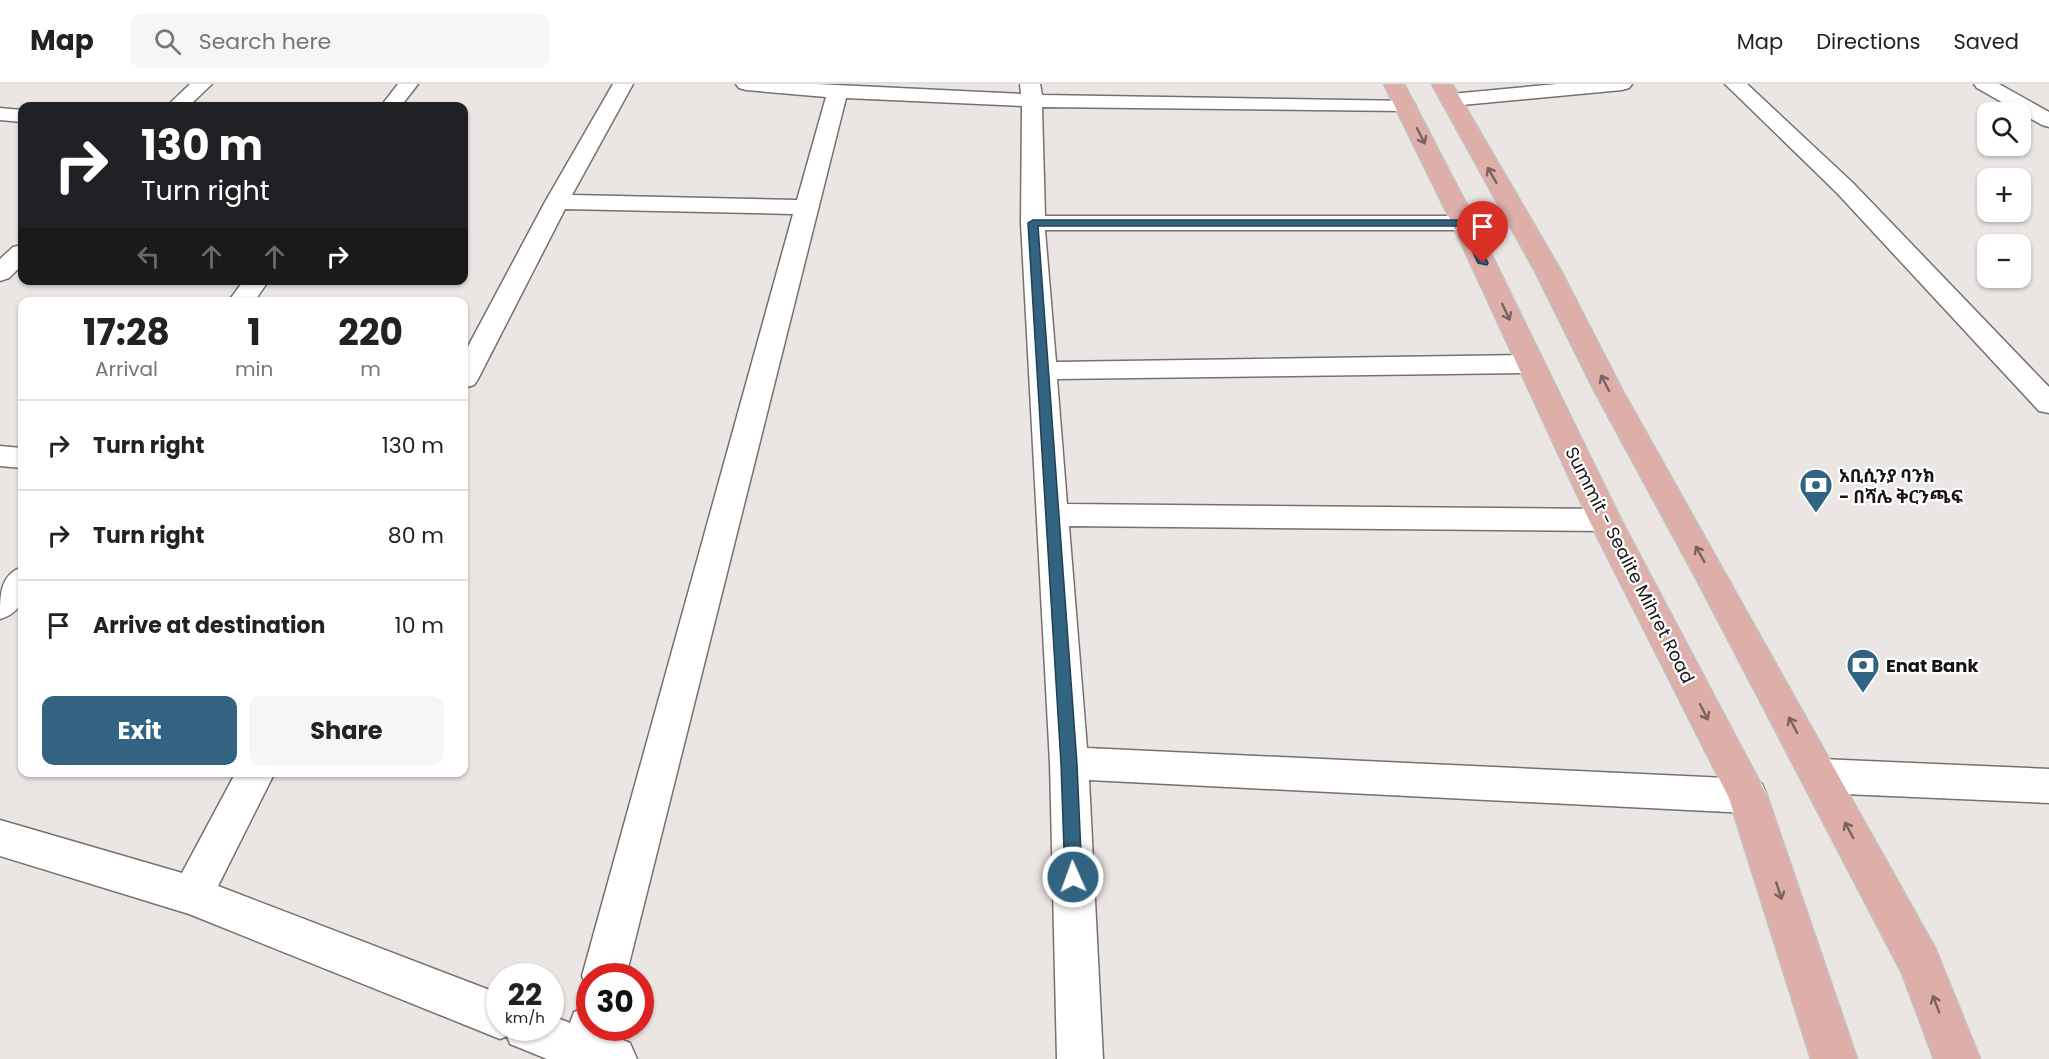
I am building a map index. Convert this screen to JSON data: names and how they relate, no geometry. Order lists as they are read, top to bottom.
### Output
{
  "streets": {
    "main road": ["Summit - Sealite Mihret Road"]
  },
  "places": {
    "bank": ["አቢሲንያ ባንክ - በሻሌ ቅርንጫፍ", "Enat Bank"]
  },
  "page": {
    "header": "Map",
    "search": "Search here",
    "nav": ["Map", "Directions", "Saved"],
    "map_buttons": ["+", "−"],
    "turn": ["130 m", "Turn right"],
    "eta": [
      "17:28",
      "Arrival",
      "1",
      "min",
      "220",
      "m"
    ],
    "list": [
      {
        "name": "Turn right",
        "value": "130 m"
      },
      {
        "name": "Turn right",
        "value": "80 m"
      },
      {
        "name": "Arrive at destination",
        "value": "10 m"
      }
    ],
    "buttons": ["Exit", "Share"],
    "speed": "22 km/h",
    "limit": "30"
  }
}
